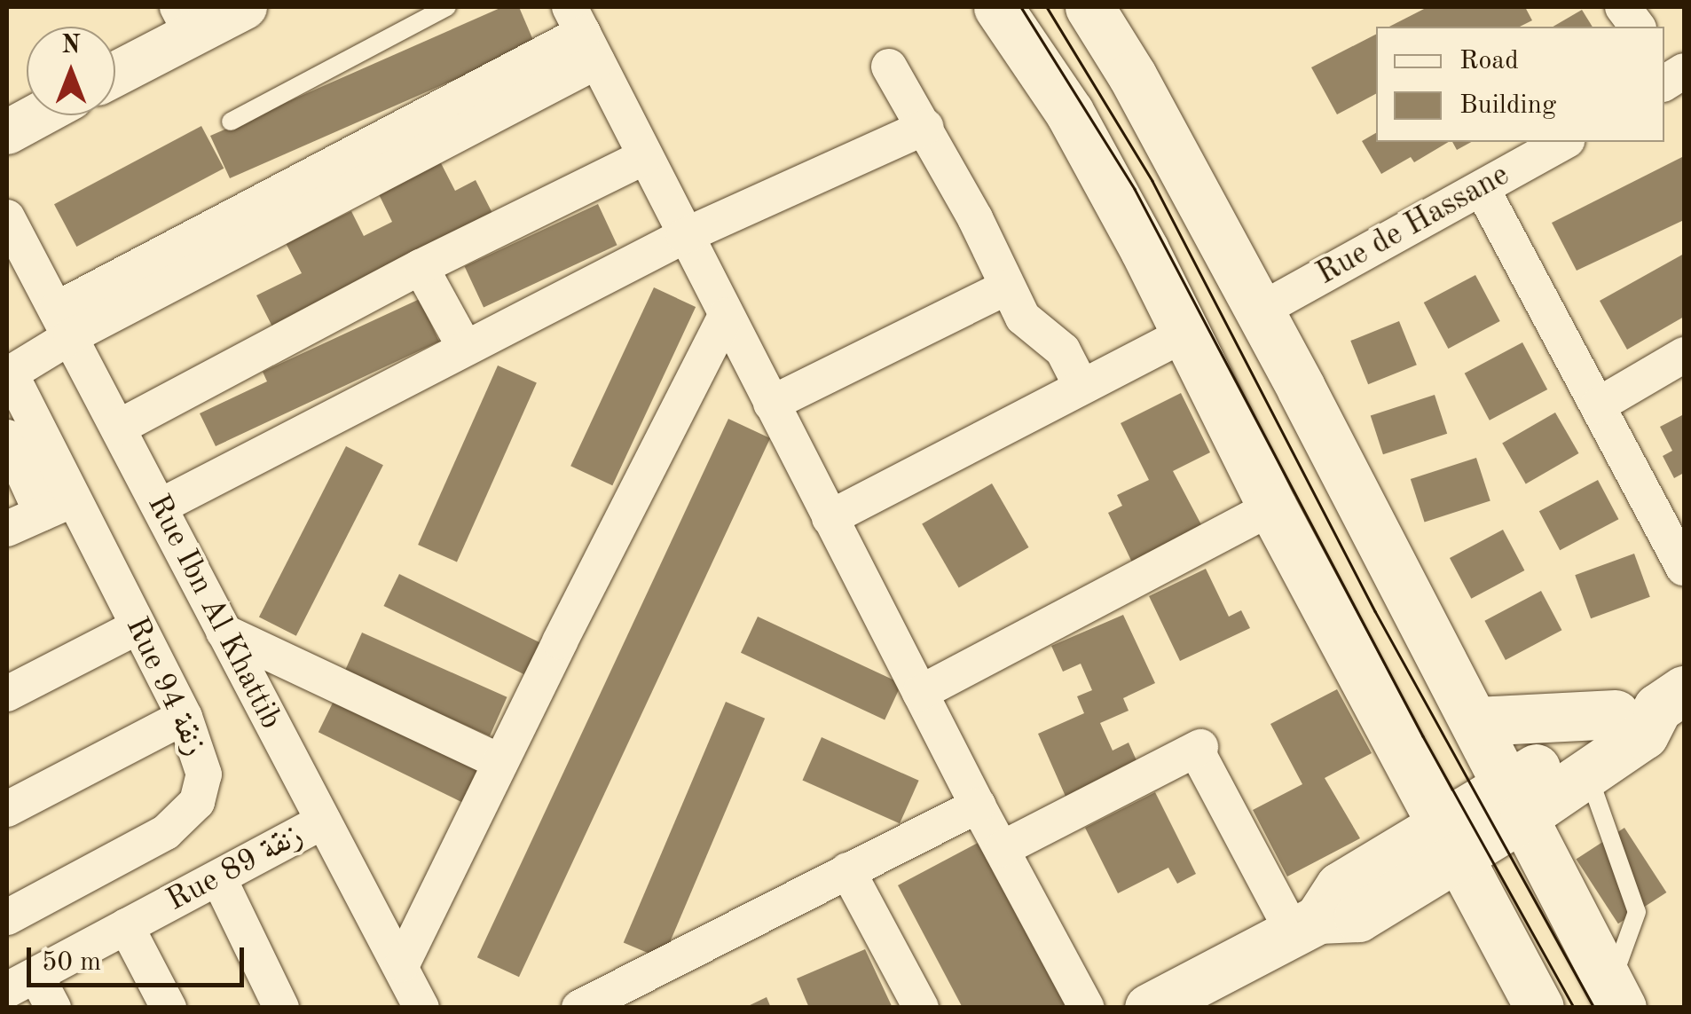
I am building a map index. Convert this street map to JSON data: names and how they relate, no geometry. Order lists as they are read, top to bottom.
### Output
{
  "streets": {
    "street": [
      "Rue de Hassane",
      "Rue Ibn Al Khattib",
      "Rue 94 زنقة",
      "Rue 89 زنقة"
    ]
  },
  "crossings": [
    ["Rue Ibn Al Khattib", "Rue 89 زنقة"]
  ],
  "legend": ["Road", "Building"],
  "scale_bar": "50 m",
  "north": "top"
}
